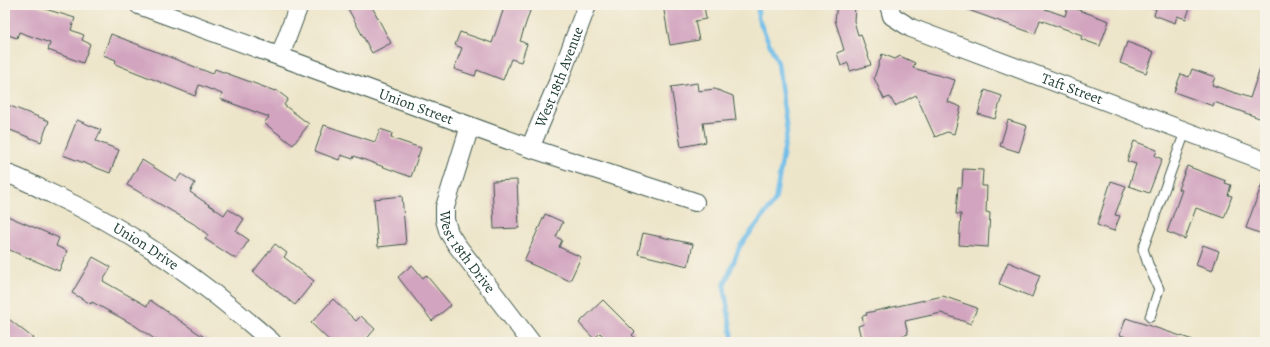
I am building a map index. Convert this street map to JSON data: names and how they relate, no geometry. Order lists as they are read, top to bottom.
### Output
{
  "streets": {
    "street": [
      "West 18th Avenue",
      "Taft Street",
      "Union Street",
      "Union Drive",
      "West 18th Drive"
    ]
  },
  "crossings": [
    ["West 18th Avenue", "Union Street"],
    ["Union Street", "West 18th Drive"]
  ]
}
